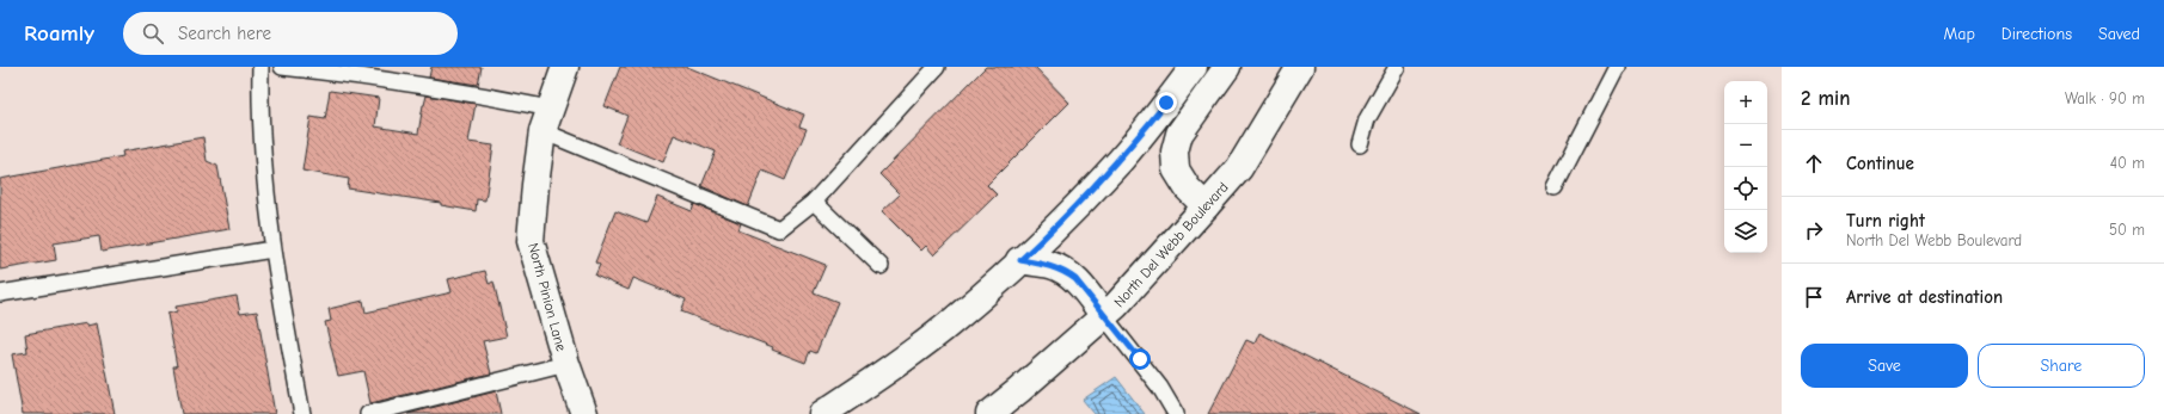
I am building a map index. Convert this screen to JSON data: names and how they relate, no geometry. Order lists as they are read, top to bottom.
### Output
{
  "streets": {
    "street": ["North Del Webb Boulevard", "North Pinion Lane"]
  },
  "page": {
    "header": "Roamly",
    "search": "Search here",
    "nav": ["Map", "Directions", "Saved"],
    "heading": ["2 min", "Walk · 90 m"],
    "map_buttons": ["+", "−"],
    "list": [
      ["Continue", "40 m"],
      ["Turn right", "North Del Webb Boulevard", "50 m"],
      "Arrive at destination"
    ],
    "buttons": ["Save", "Share"]
  }
}
